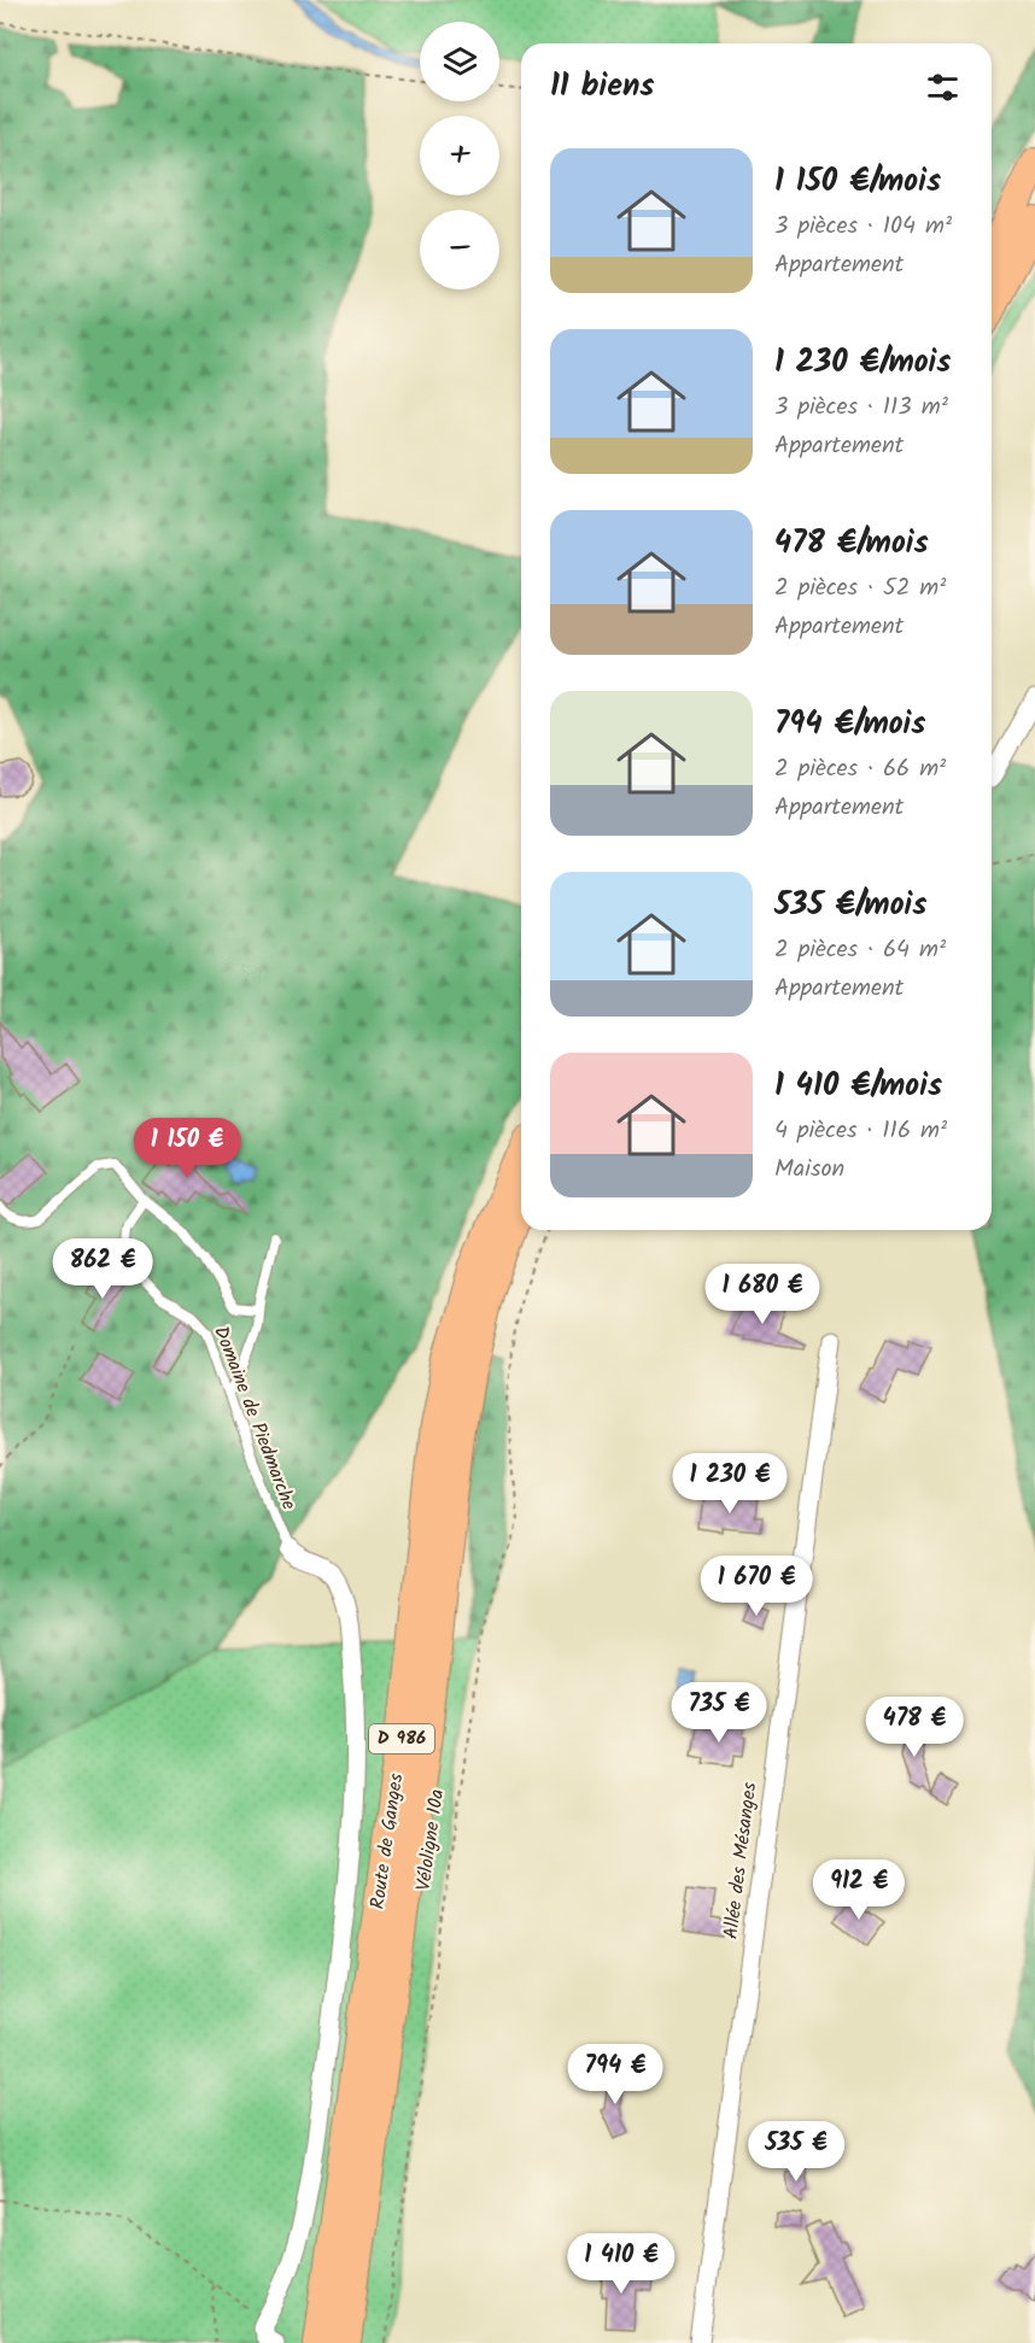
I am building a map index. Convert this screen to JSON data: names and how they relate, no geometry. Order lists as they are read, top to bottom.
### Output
{
  "streets": {
    "main road": ["D 986", "Route de Ganges"],
    "street": ["Allée des Mésanges"],
    "lane": ["Domaine de Piedmarche"],
    "path": ["Véloligne 10a"]
  },
  "page": {
    "map_buttons": ["+", "−"],
    "heading": "11 biens",
    "list": [
      {
        "name": "1 150 €/mois",
        "note": "3 pièces · 104 m² · Appartement"
      },
      {
        "name": "1 230 €/mois",
        "note": "3 pièces · 113 m² · Appartement"
      },
      {
        "name": "478 €/mois",
        "note": "2 pièces · 52 m² · Appartement"
      },
      {
        "name": "794 €/mois",
        "note": "2 pièces · 66 m² · Appartement"
      },
      {
        "name": "535 €/mois",
        "note": "2 pièces · 64 m² · Appartement"
      },
      {
        "name": "1 410 €/mois",
        "note": "4 pièces · 116 m² · Maison"
      }
    ],
    "price": [
      "1 150 €",
      "862 €",
      "1 680 €",
      "1 230 €",
      "1 670 €",
      "735 €",
      "478 €",
      "912 €",
      "794 €",
      "535 €",
      "1 410 €"
    ]
  }
}
